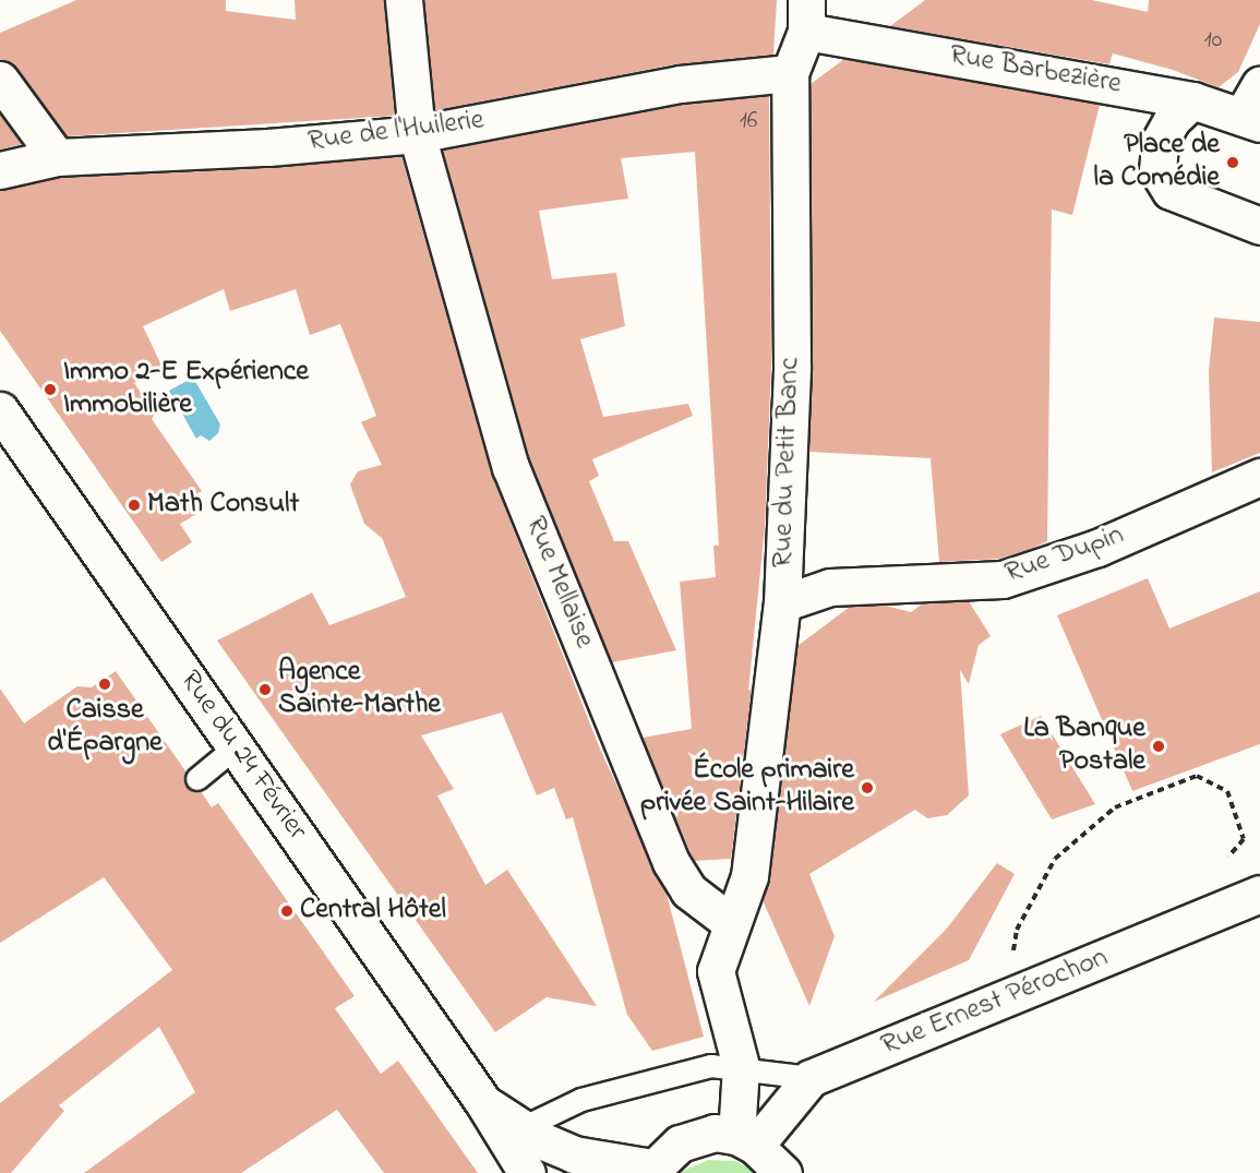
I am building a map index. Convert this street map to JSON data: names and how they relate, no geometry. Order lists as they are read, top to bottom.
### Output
{
  "streets": {
    "street": [
      "Rue Barbezière",
      "Rue de l'Huilerie",
      "Rue du Petit Banc",
      "Rue Dupin",
      "Rue Mellaise",
      "Rue du 24 Février",
      "Rue Ernest Pérochon"
    ]
  },
  "crossings": [
    ["Rue Barbezière", "Rue du Petit Banc"],
    ["Rue de l'Huilerie", "Rue du Petit Banc"],
    ["Rue de l'Huilerie", "Rue Mellaise"],
    ["Rue du Petit Banc", "Rue Dupin"],
    ["Rue du Petit Banc", "Rue Mellaise"]
  ],
  "places": [
    "Place de la Comédie",
    "Immo 2-E Expérience Immobilière",
    "Math Consult",
    "Caisse d'Épargne",
    "Agence Sainte-Marthe",
    "La Banque Postale",
    "École primaire privée Saint-Hilaire",
    "Central Hôtel"
  ],
  "house_numbers": ["10", "16"]
}
